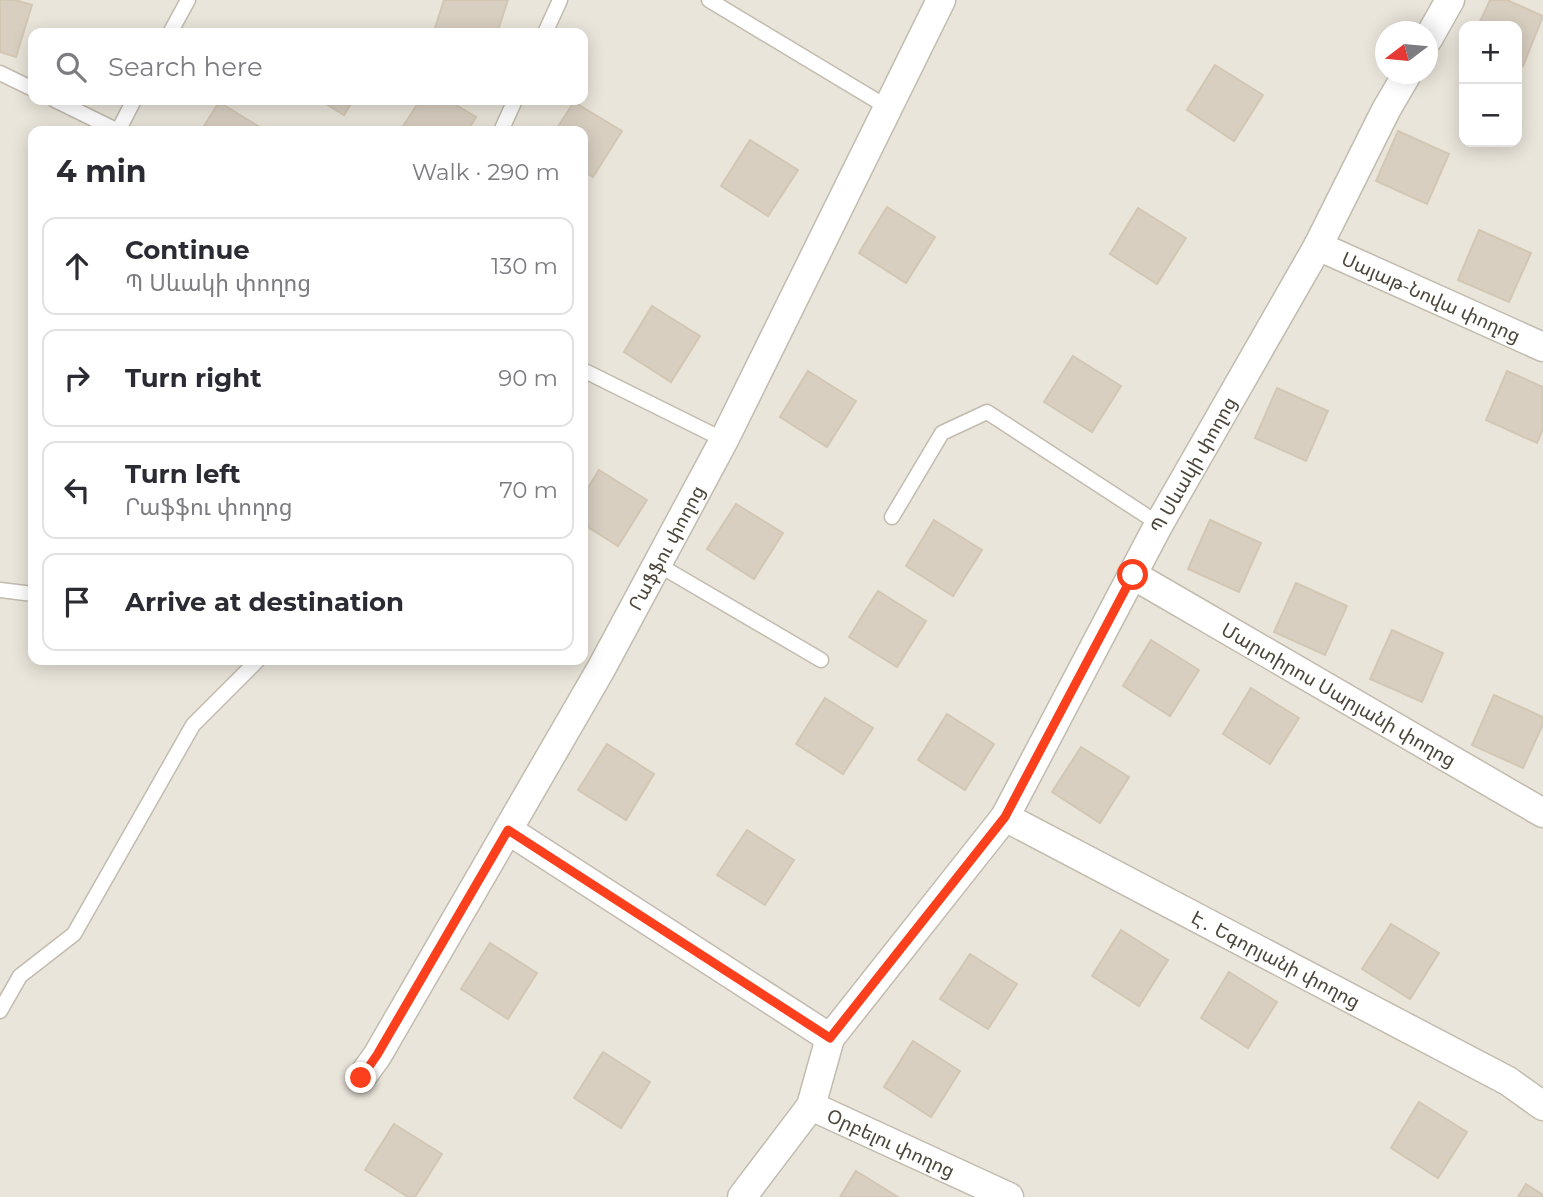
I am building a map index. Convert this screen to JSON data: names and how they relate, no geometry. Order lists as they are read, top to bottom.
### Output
{
  "streets": {
    "street": [
      "Սայաթ-Նովա փողոց",
      "Պ Սևակի փողոց",
      "Րաֆֆու փողոց",
      "Մարտիրոս Սարյանի փողոց",
      "Է․ Եգորյանի փողոց",
      "Օրբելու փողոց"
    ]
  },
  "crossings": [
    ["Սայաթ-Նովա փողոց", "Պ Սևակի փողոց"],
    ["Պ Սևակի փողոց", "Մարտիրոս Սարյանի փողոց"],
    ["Պ Սևակի փողոց", "Է․ Եգորյանի փողոց"],
    ["Պ Սևակի փողոց", "Օրբելու փողոց"]
  ],
  "north": "left",
  "page": {
    "map_buttons": ["+", "−"],
    "search": "Search here",
    "heading": ["4 min", "Walk · 290 m"],
    "list": [
      ["Continue", "Պ Սևակի փողոց", "130 m"],
      ["Turn right", "90 m"],
      ["Turn left", "Րաֆֆու փողոց", "70 m"],
      "Arrive at destination"
    ]
  }
}
